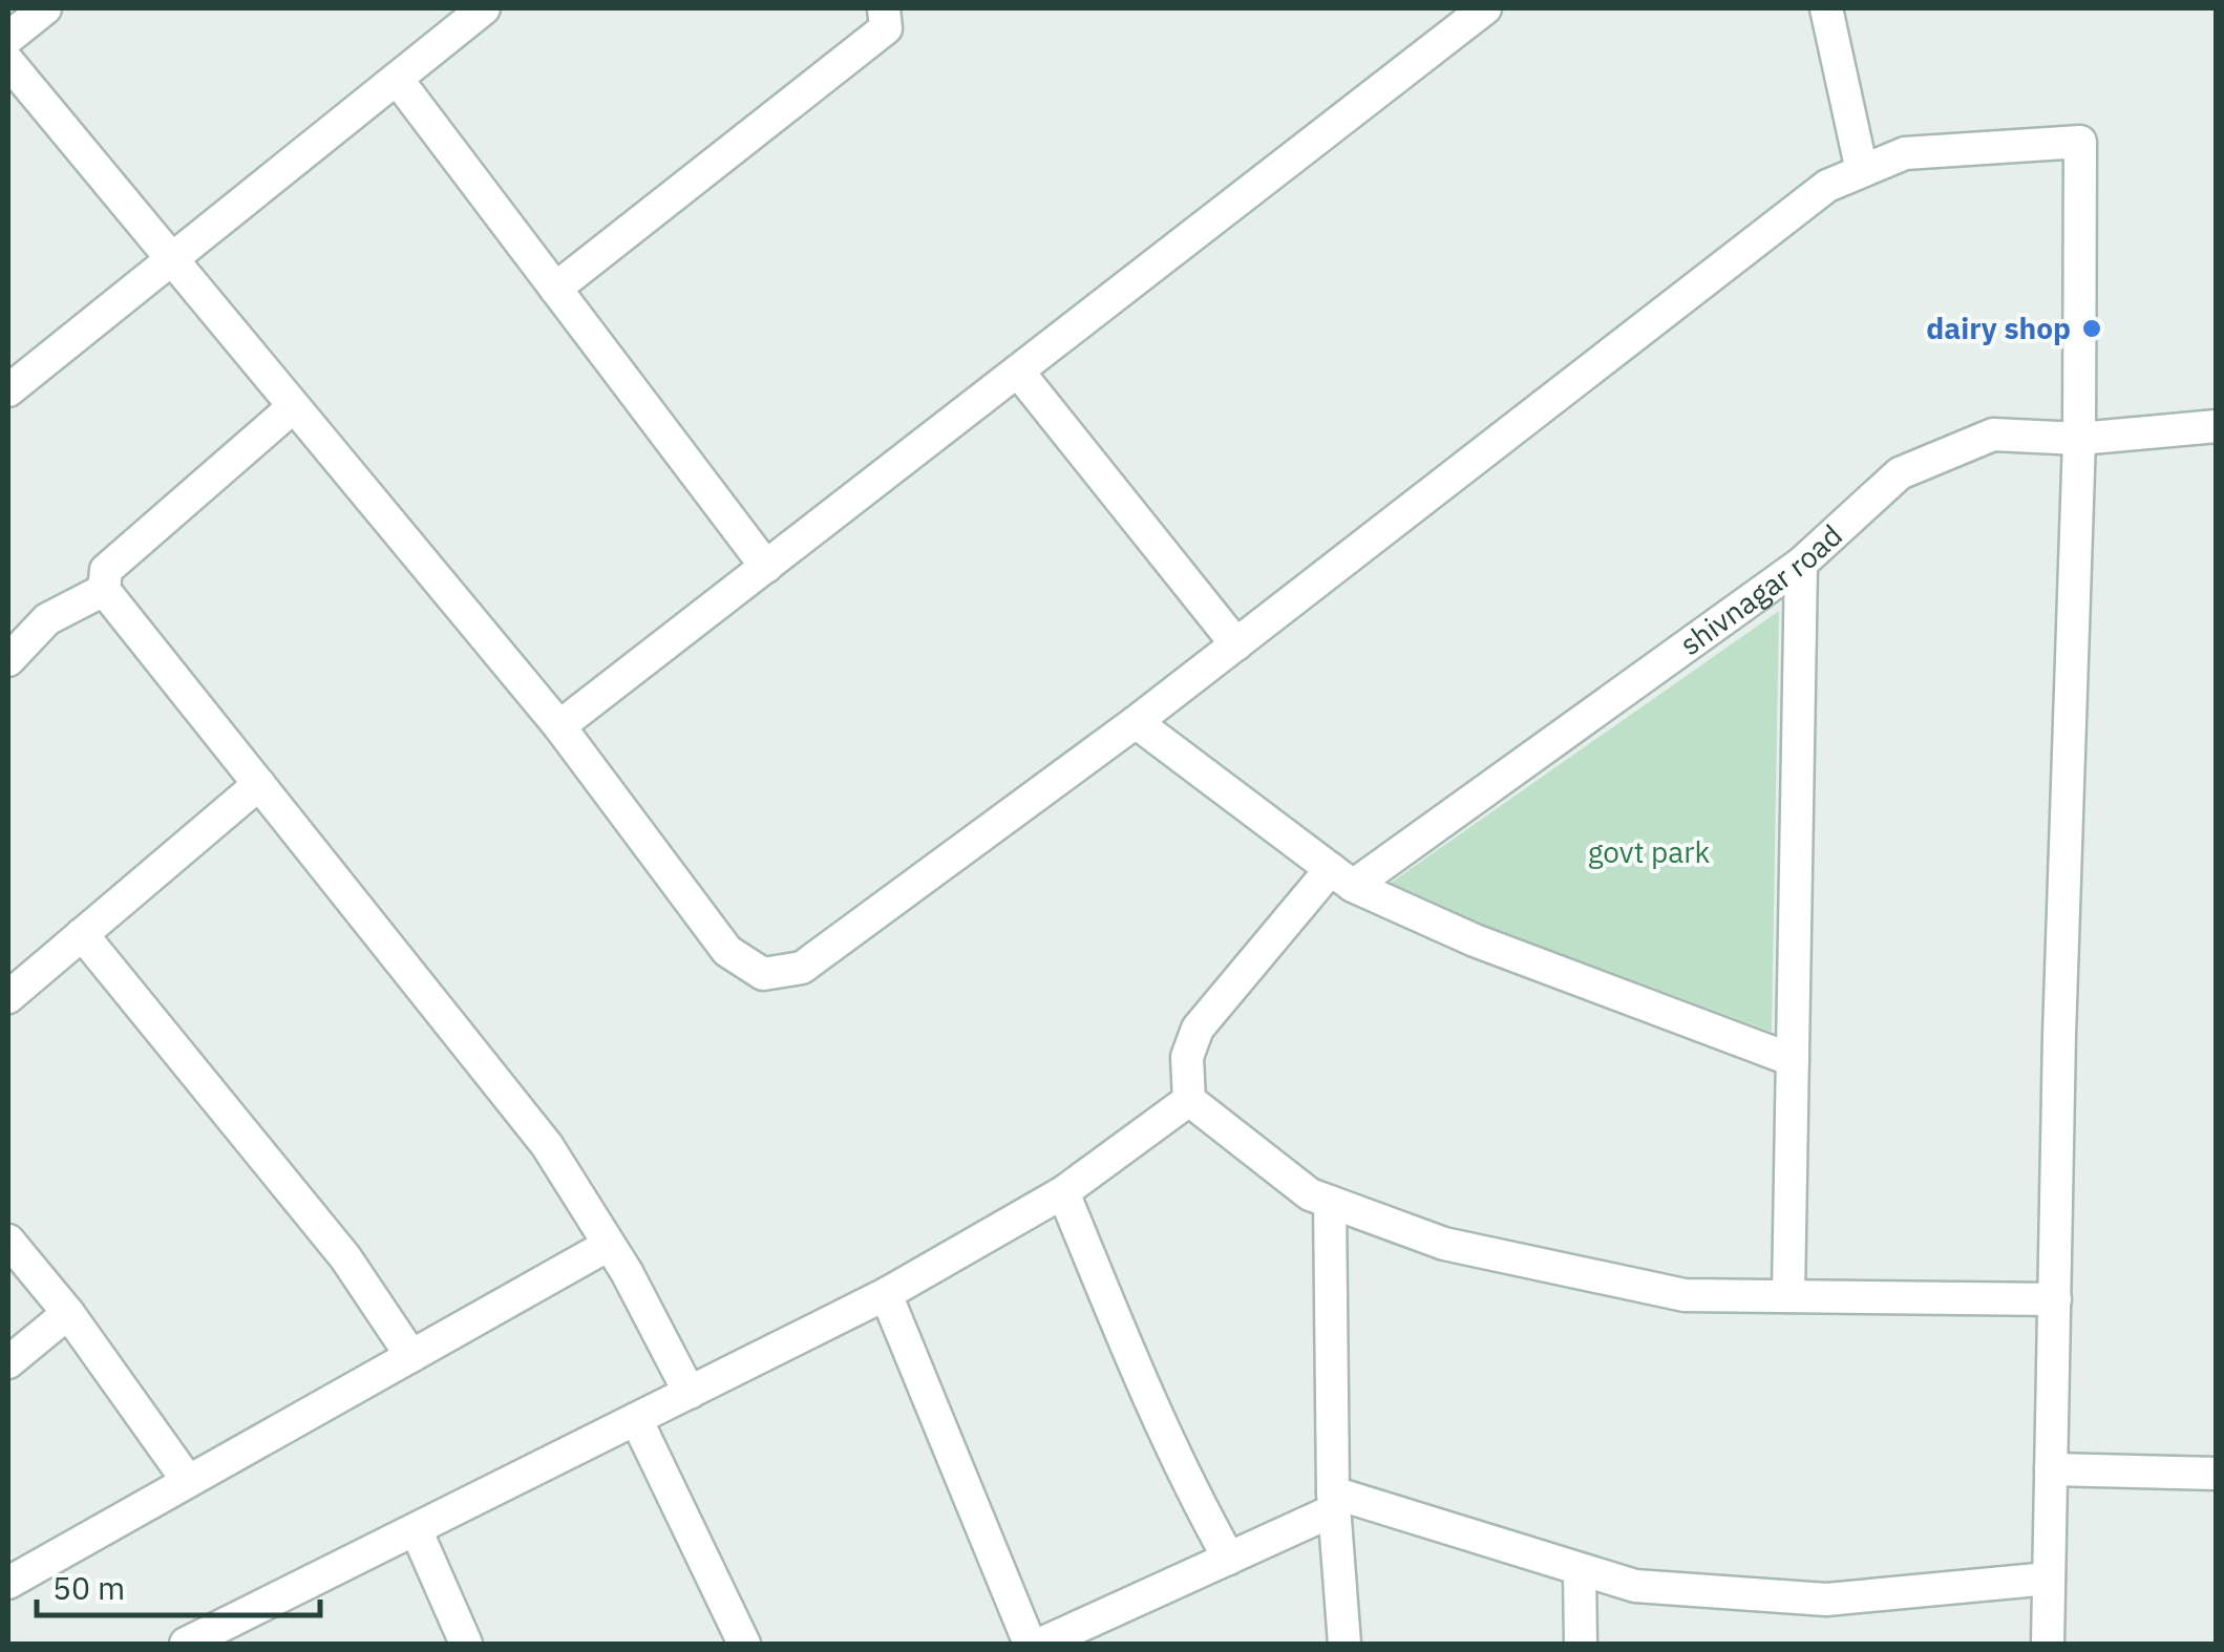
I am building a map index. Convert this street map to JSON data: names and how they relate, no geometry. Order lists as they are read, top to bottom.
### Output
{
  "streets": {
    "street": ["shivnagar road"]
  },
  "parks": ["govt park"],
  "places": ["dairy shop"],
  "scale_bar": "50 m"
}
